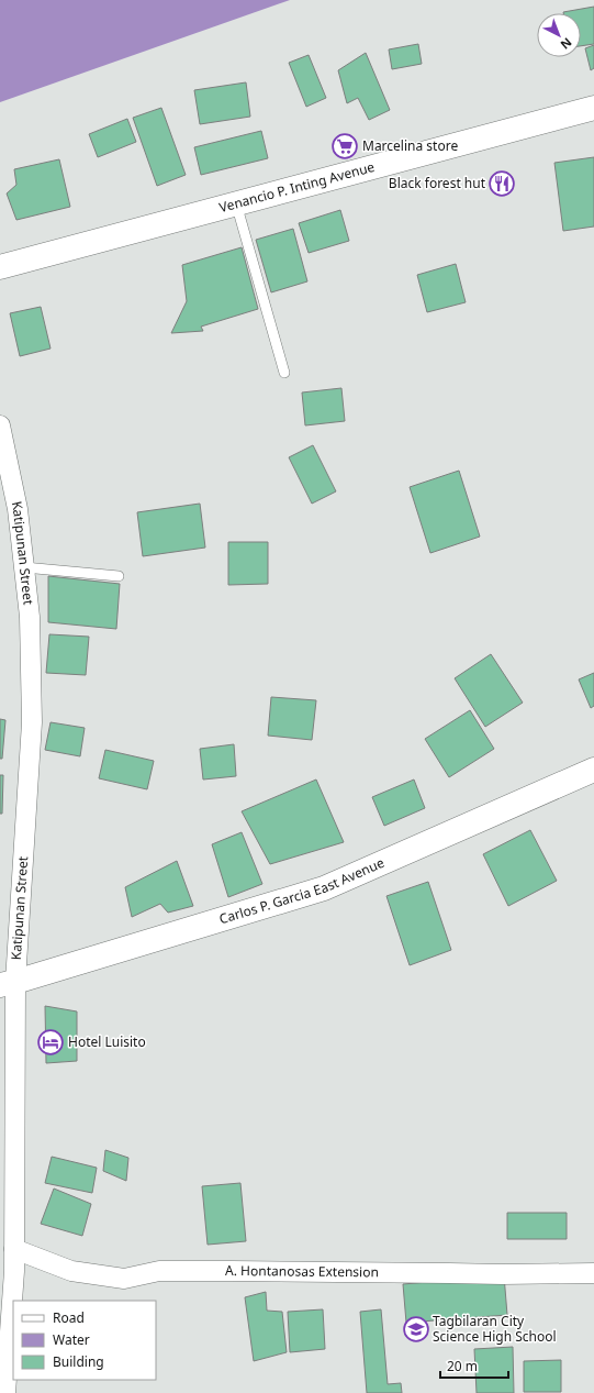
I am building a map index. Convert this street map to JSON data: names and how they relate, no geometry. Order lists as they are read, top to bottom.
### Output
{
  "streets": {
    "main road": ["Venancio P. Inting Avenue", "Carlos P. Garcia East Avenue"],
    "street": ["Katipunan Street", "A. Hontanosas Extension"]
  },
  "crossings": [
    ["Katipunan Street", "Carlos P. Garcia East Avenue"],
    ["Katipunan Street", "A. Hontanosas Extension"]
  ],
  "places": {
    "supermarket": ["Marcelina store"],
    "restaurant": ["Black forest hut"],
    "hotel": ["Hotel Luisito"],
    "school or university": ["Tagbilaran City Science High School"]
  },
  "legend": ["Road", "Water", "Building"],
  "scale_bar": "20 m",
  "north": "bottom right"
}
